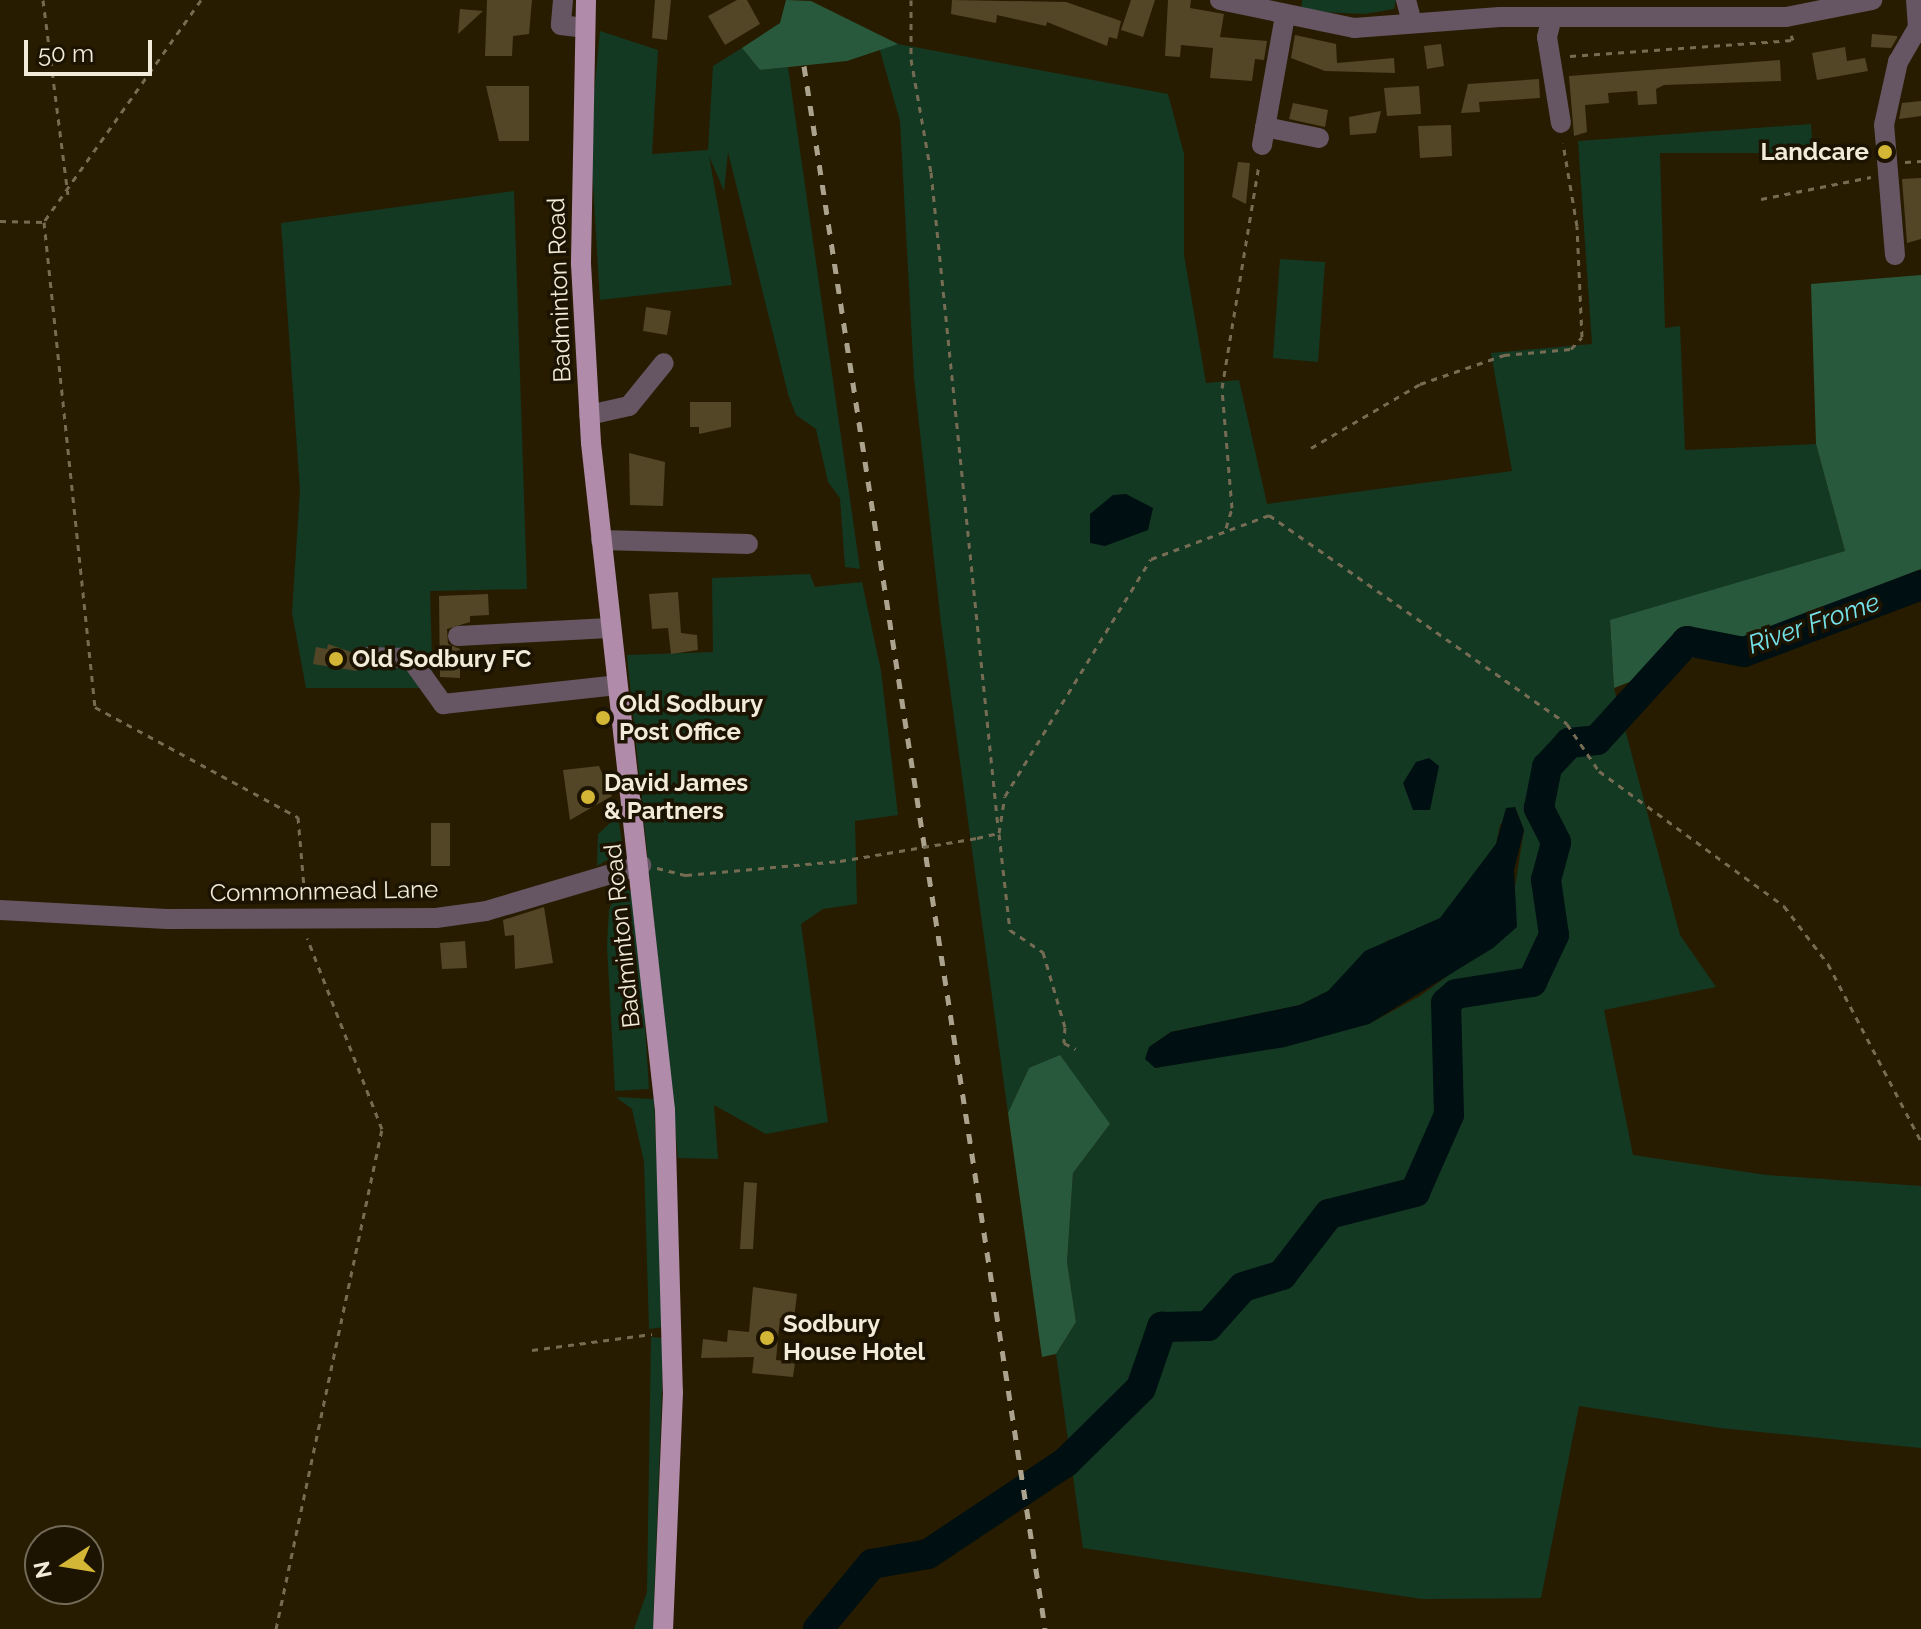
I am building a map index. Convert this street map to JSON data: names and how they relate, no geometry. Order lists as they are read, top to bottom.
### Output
{
  "streets": {
    "main road": ["Badminton Road"],
    "street": ["Commonmead Lane"]
  },
  "crossings": [
    ["Badminton Road", "Commonmead Lane"]
  ],
  "water": ["River Frome"],
  "places": [
    "Landcare",
    "Old Sodbury FC",
    "Old Sodbury Post Office",
    "David James & Partners",
    "Sodbury House Hotel"
  ],
  "scale_bar": "50 m",
  "north": "left"
}
